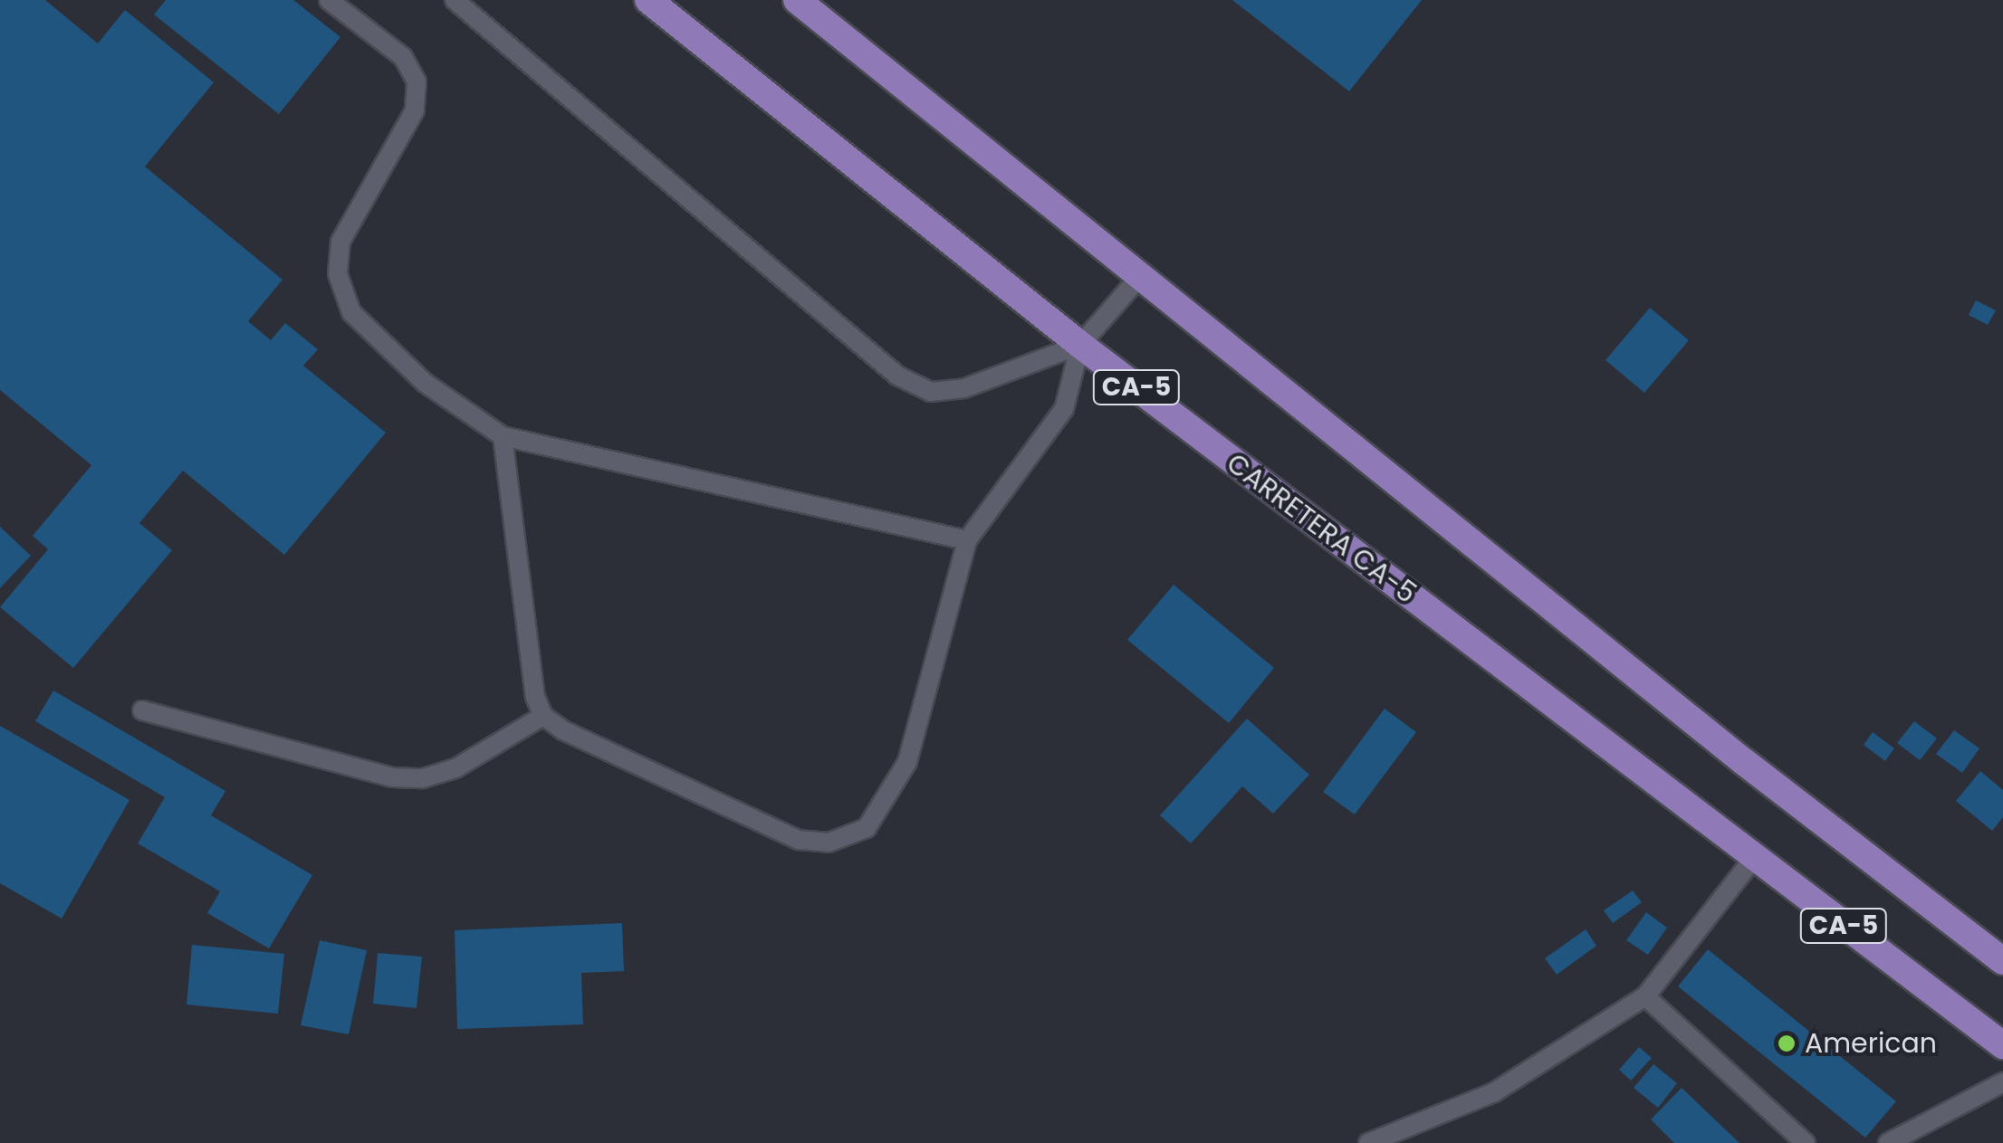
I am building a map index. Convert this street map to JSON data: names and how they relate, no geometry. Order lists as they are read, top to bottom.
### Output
{
  "streets": {
    "highway": ["CA-5", "CARRETERA CA-5"]
  },
  "places": ["American"]
}
